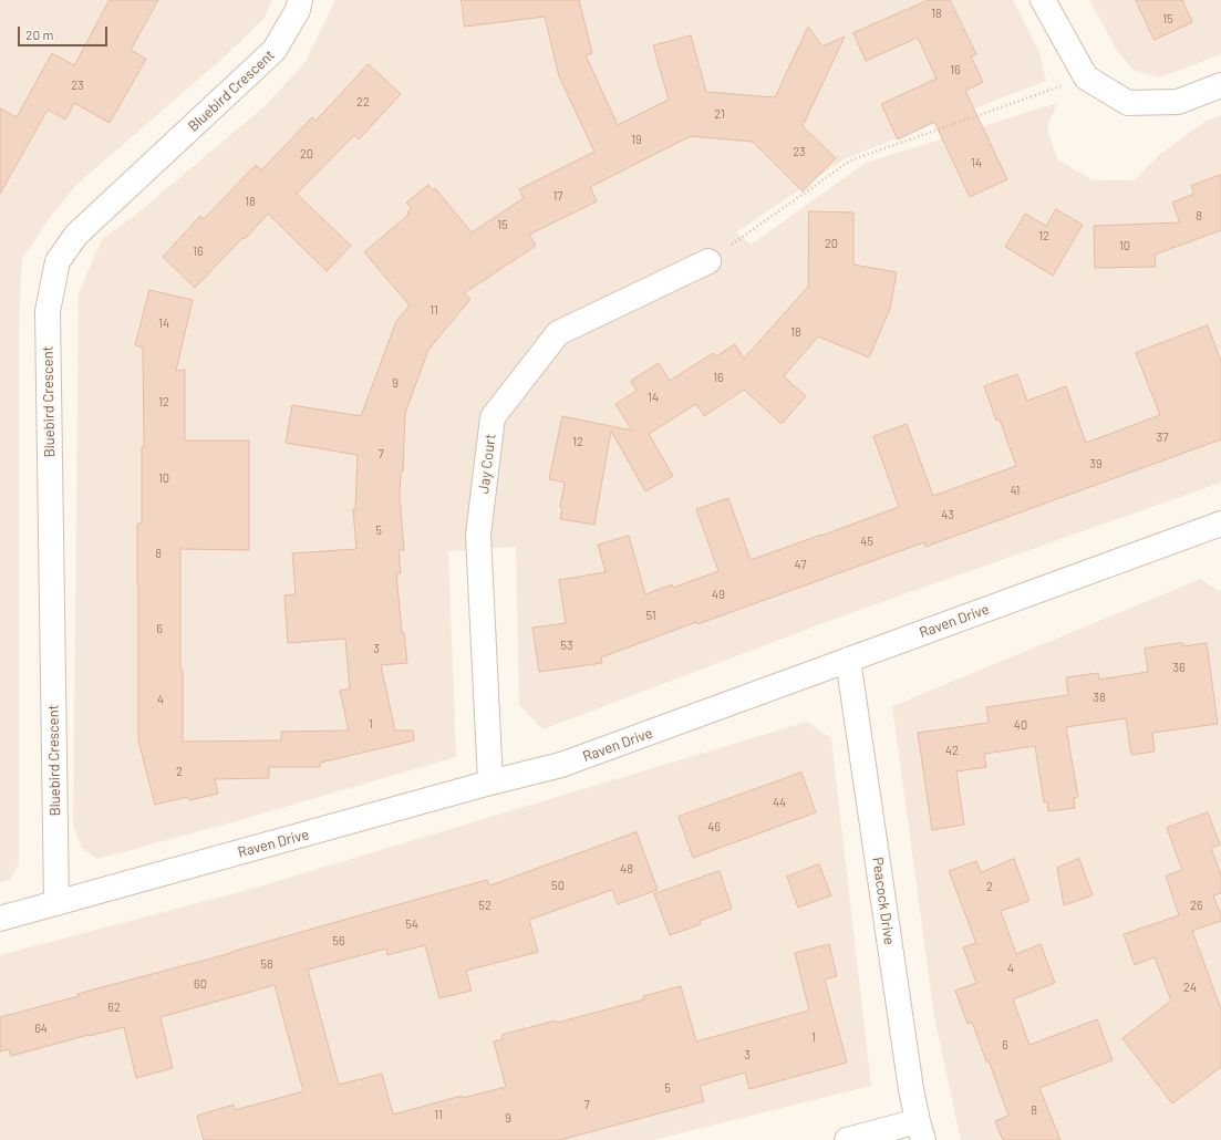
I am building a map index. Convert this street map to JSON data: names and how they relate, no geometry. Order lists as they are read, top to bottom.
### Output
{
  "streets": {
    "street": [
      "Bluebird Crescent",
      "Jay Court",
      "Raven Drive",
      "Peacock Drive"
    ]
  },
  "crossings": [
    ["Bluebird Crescent", "Raven Drive"],
    ["Jay Court", "Raven Drive"],
    ["Raven Drive", "Peacock Drive"]
  ],
  "house_numbers": [
    "18",
    "15",
    "16",
    "23",
    "22",
    "21",
    "19",
    "23",
    "20",
    "14",
    "17",
    "18",
    "8",
    "15",
    "12",
    "20",
    "10",
    "16",
    "11",
    "14",
    "18",
    "16",
    "9",
    "14",
    "12",
    "37",
    "12",
    "7",
    "39",
    "10",
    "41",
    "43",
    "5",
    "45",
    "8",
    "47",
    "49",
    "51",
    "6",
    "53",
    "3",
    "36",
    "38",
    "4",
    "1",
    "40",
    "42",
    "2",
    "44",
    "46",
    "48",
    "50",
    "2",
    "52",
    "26",
    "54",
    "56",
    "58",
    "4",
    "60",
    "24",
    "62",
    "64",
    "1",
    "6",
    "3",
    "5",
    "7",
    "8",
    "11",
    "9"
  ],
  "scale_bar": "20 m"
}
